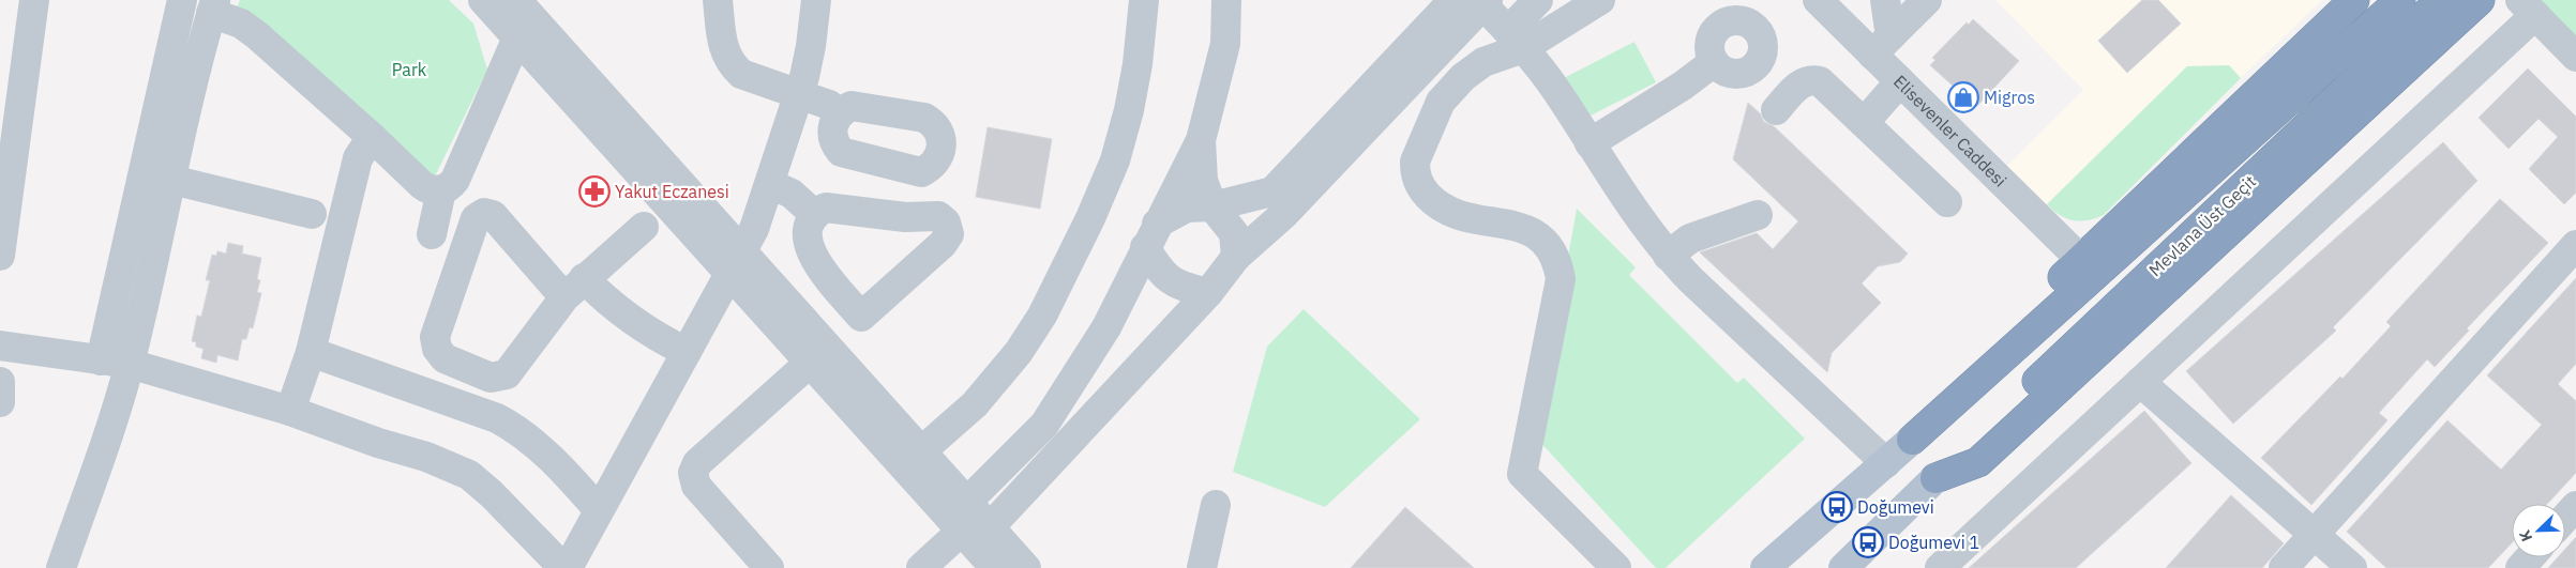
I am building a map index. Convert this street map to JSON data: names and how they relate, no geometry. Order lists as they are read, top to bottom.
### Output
{
  "streets": {
    "highway": ["Mevlana Üst Geçit"],
    "street": ["Elisevenler Caddesi"]
  },
  "parks": ["Park"],
  "places": {
    "shop": ["Migros"],
    "pharmacy": ["Yakut Eczanesi"],
    "bus stop": ["Doğumevi", "Doğumevi 1"]
  },
  "north": "bottom left"
}
